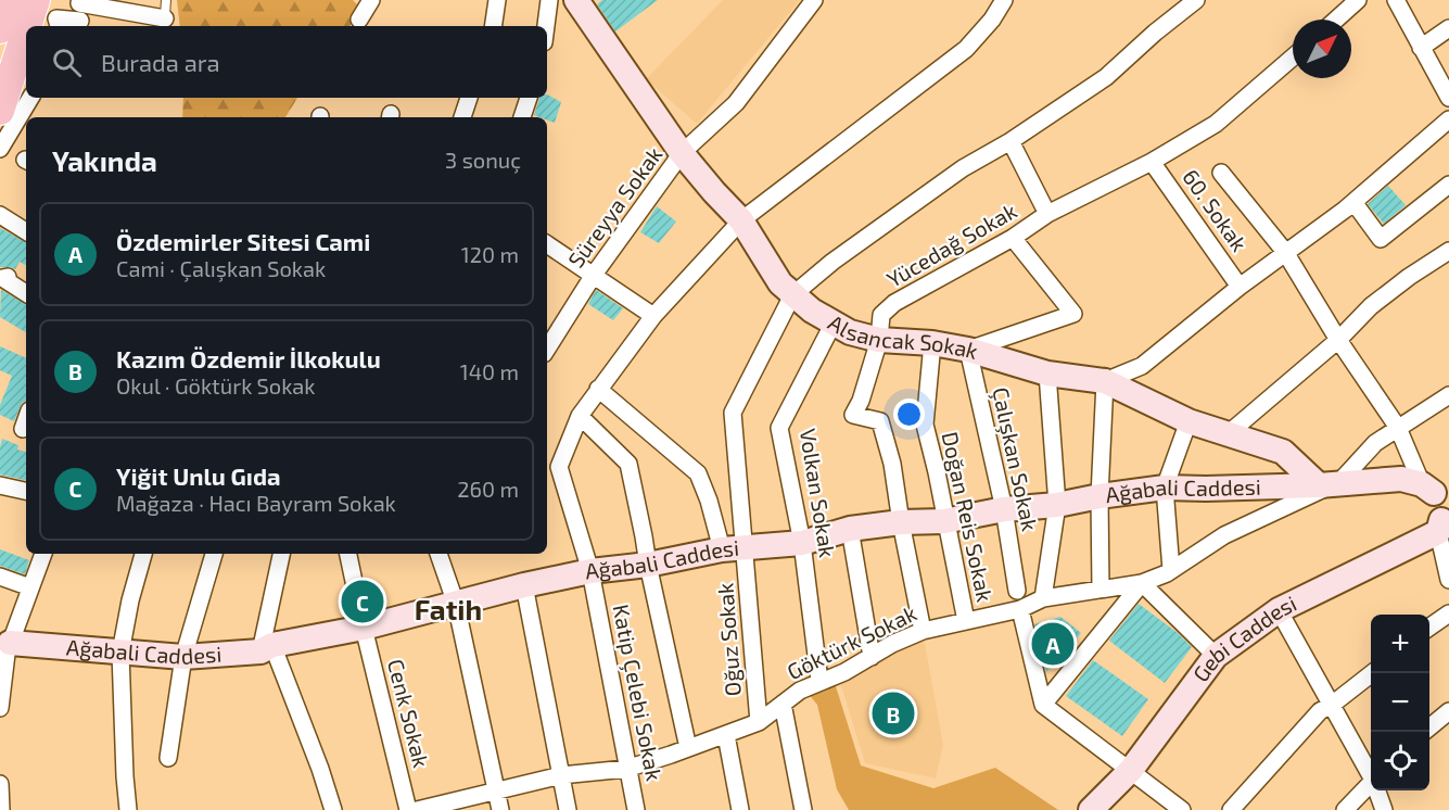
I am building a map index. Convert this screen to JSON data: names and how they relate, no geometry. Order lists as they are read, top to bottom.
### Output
{
  "streets": {
    "street": [
      "Süreyya Sokak",
      "60. Sokak",
      "Yücedağ Sokak",
      "Alsancak Sokak",
      "Çalışkan Sokak",
      "Ağabali Caddesi",
      "Volkan Sokak",
      "Doğan Reis Sokak",
      "Oğuz Sokak",
      "Gebi Caddesi",
      "Göktürk Sokak",
      "Katip Çelebi Sokak",
      "Cenk Sokak"
    ]
  },
  "crossings": [
    ["Süreyya Sokak", "Alsancak Sokak"],
    ["60. Sokak", "Yücedağ Sokak"],
    ["Yücedağ Sokak", "Alsancak Sokak"],
    ["Yücedağ Sokak", "Ağabali Caddesi"],
    ["Yücedağ Sokak", "Göktürk Sokak"],
    ["Alsancak Sokak", "Çalışkan Sokak"],
    ["Alsancak Sokak", "Ağabali Caddesi"],
    ["Alsancak Sokak", "Volkan Sokak"],
    ["Alsancak Sokak", "Doğan Reis Sokak"],
    ["Alsancak Sokak", "Oğuz Sokak"],
    ["Alsancak Sokak", "Göktürk Sokak"],
    ["Alsancak Sokak", "Katip Çelebi Sokak"],
    ["Çalışkan Sokak", "Ağabali Caddesi"],
    ["Ağabali Caddesi", "Volkan Sokak"],
    ["Ağabali Caddesi", "Doğan Reis Sokak"],
    ["Ağabali Caddesi", "Oğuz Sokak"],
    ["Ağabali Caddesi", "Göktürk Sokak"],
    ["Ağabali Caddesi", "Katip Çelebi Sokak"],
    ["Ağabali Caddesi", "Cenk Sokak"],
    ["Volkan Sokak", "Göktürk Sokak"],
    ["Doğan Reis Sokak", "Göktürk Sokak"],
    ["Oğuz Sokak", "Göktürk Sokak"],
    ["Göktürk Sokak", "Katip Çelebi Sokak"]
  ],
  "districts": ["Fatih"],
  "north": "top right",
  "page": {
    "search": "Burada ara",
    "heading": ["Yakında", "3 sonuç"],
    "list": [
      {
        "mark": "A",
        "name": "Özdemirler Sitesi Cami",
        "note": "Cami · Çalışkan Sokak",
        "value": "120 m"
      },
      {
        "mark": "B",
        "name": "Kazım Özdemir İlkokulu",
        "note": "Okul · Göktürk Sokak",
        "value": "140 m"
      },
      {
        "mark": "C",
        "name": "Yiğit Unlu Gıda",
        "note": "Mağaza · Hacı Bayram Sokak",
        "value": "260 m"
      }
    ],
    "pins": ["C", "A", "B"],
    "map_buttons": ["+", "−"]
  }
}
